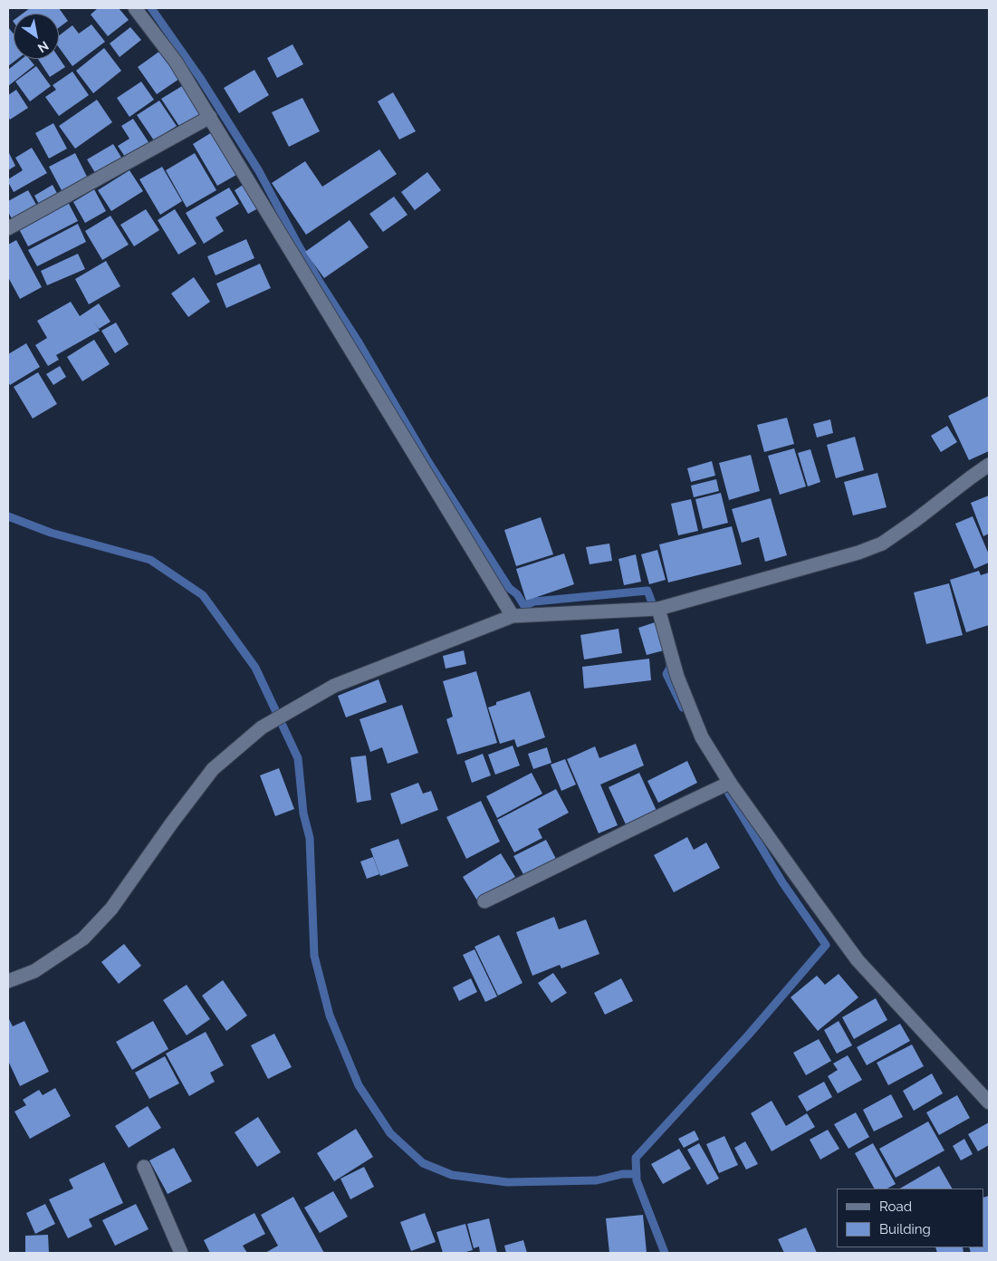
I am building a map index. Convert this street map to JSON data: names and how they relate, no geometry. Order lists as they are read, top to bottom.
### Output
{
  "legend": ["Road", "Building"],
  "north": "bottom right"
}
